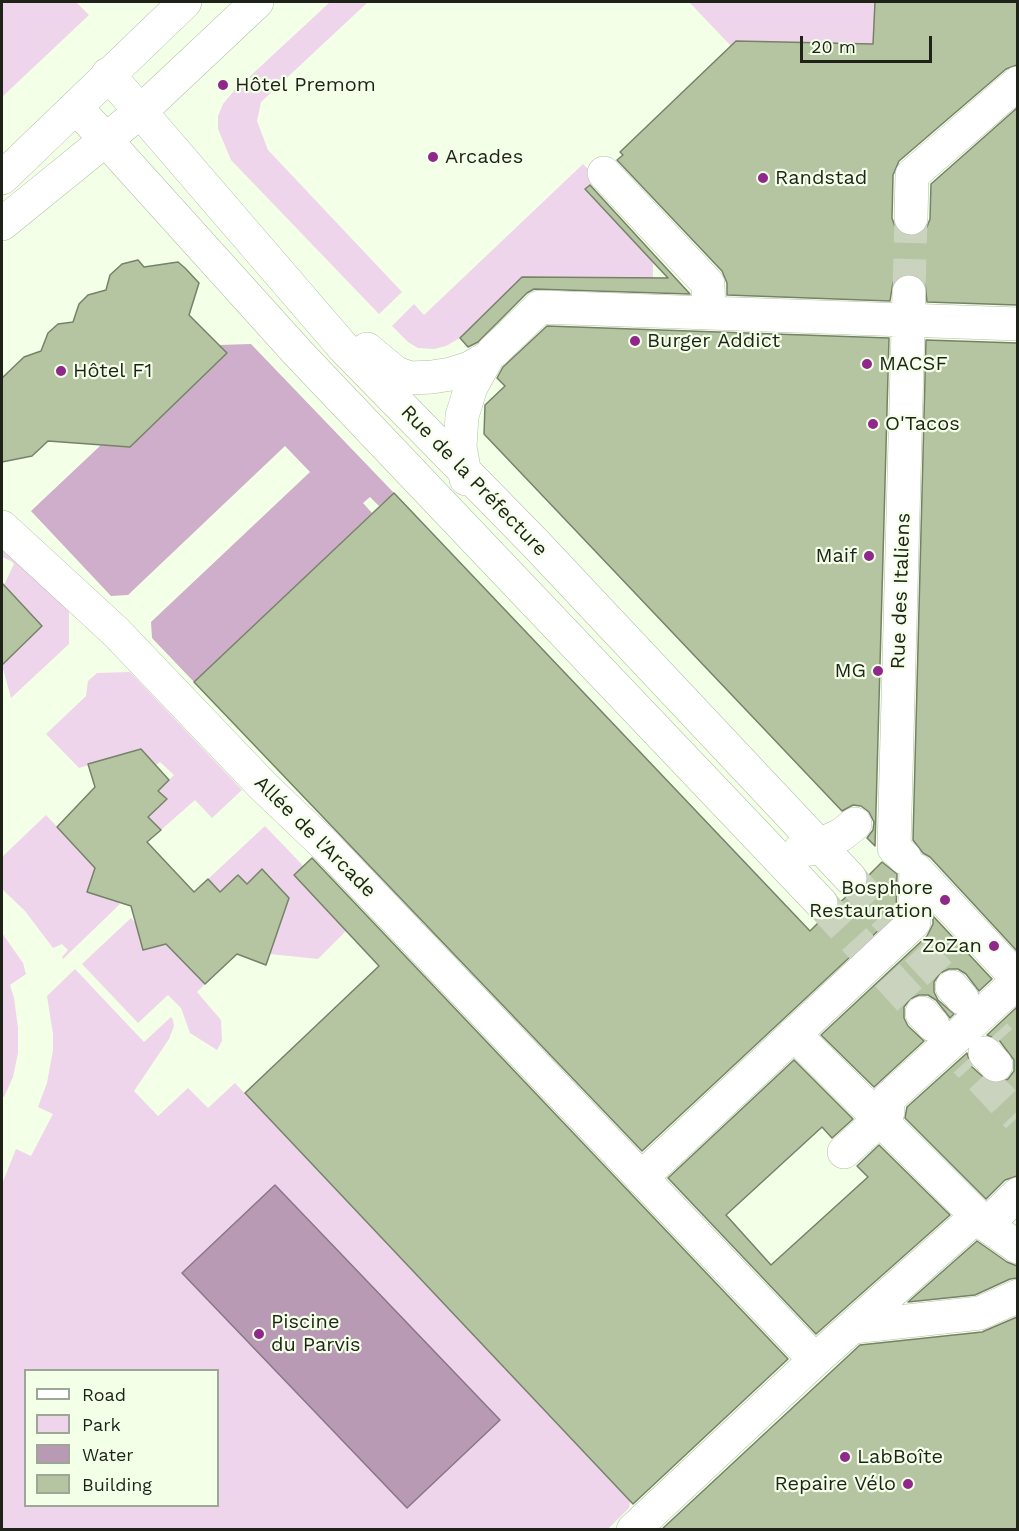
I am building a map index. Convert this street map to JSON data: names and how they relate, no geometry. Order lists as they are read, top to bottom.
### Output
{
  "streets": {
    "street": ["Rue de la Préfecture", "Rue des Italiens", "Allée de l'Arcade"]
  },
  "places": [
    "Hôtel Premom",
    "Arcades",
    "Randstad",
    "Burger Addict",
    "MACSF",
    "Hôtel F1",
    "O'Tacos",
    "Maif",
    "MG",
    "Bosphore Restauration",
    "ZoZan",
    "Piscine du Parvis",
    "LabBoîte",
    "Repaire Vélo"
  ],
  "legend": [
    "Road",
    "Park",
    "Water",
    "Building"
  ],
  "scale_bar": "20 m"
}
